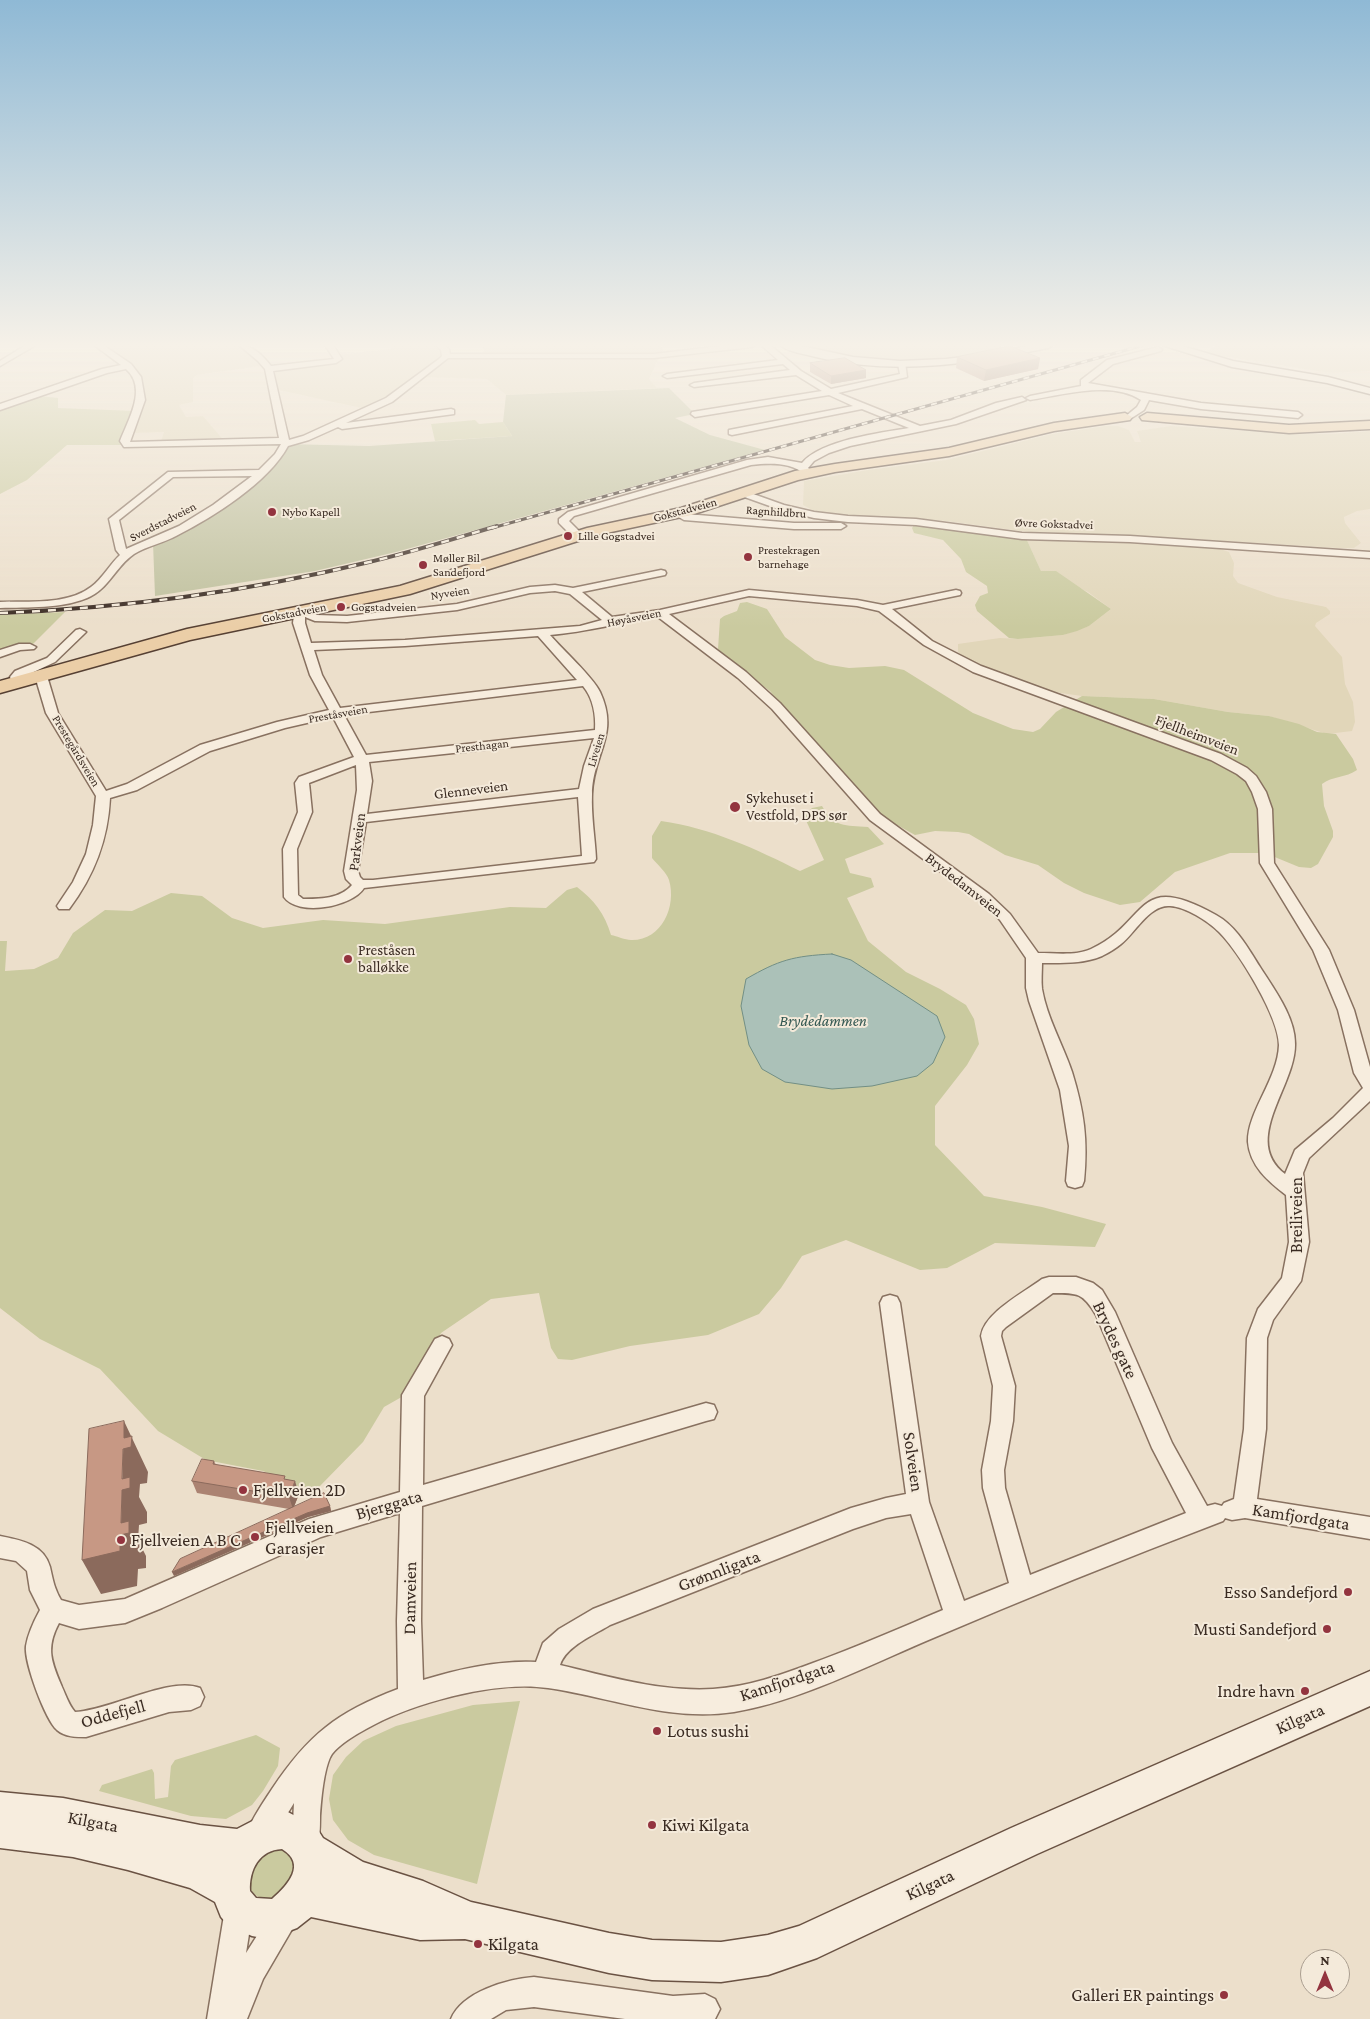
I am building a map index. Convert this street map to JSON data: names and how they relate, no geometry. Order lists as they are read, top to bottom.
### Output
{
  "streets": {
    "main road": ["Gokstadveien", "Kilgata"],
    "street": [
      "Ragnhildbru",
      "Sverdstadveien",
      "Øvre Gokstadvei",
      "Nyveien",
      "Høyåsveien",
      "Preståsveien",
      "Fjellheimveien",
      "Presthagan",
      "Liveien",
      "Prestegårdsveien",
      "Glenneveien",
      "Parkveien",
      "Brydedamveien",
      "Breiliveien",
      "Brydes gate",
      "Solveien",
      "Bjerggata",
      "Kamfjordgata",
      "Grønnligata",
      "Damveien",
      "Oddefjell"
    ]
  },
  "crossings": [
    ["Gokstadveien", "Ragnhildbru"],
    ["Gokstadveien", "Øvre Gokstadvei"],
    ["Gokstadveien", "Nyveien"],
    ["Gokstadveien", "Prestegårdsveien"],
    ["Gokstadveien", "Parkveien"],
    ["Ragnhildbru", "Øvre Gokstadvei"],
    ["Nyveien", "Parkveien"],
    ["Høyåsveien", "Fjellheimveien"],
    ["Høyåsveien", "Liveien"],
    ["Høyåsveien", "Parkveien"],
    ["Høyåsveien", "Brydedamveien"],
    ["Preståsveien", "Liveien"],
    ["Preståsveien", "Prestegårdsveien"],
    ["Preståsveien", "Parkveien"],
    ["Presthagan", "Liveien"],
    ["Presthagan", "Parkveien"],
    ["Liveien", "Glenneveien"],
    ["Liveien", "Parkveien"],
    ["Glenneveien", "Parkveien"],
    ["Breiliveien", "Brydes gate"],
    ["Breiliveien", "Kamfjordgata"],
    ["Brydes gate", "Kamfjordgata"],
    ["Solveien", "Kamfjordgata"],
    ["Solveien", "Grønnligata"],
    ["Bjerggata", "Damveien"],
    ["Bjerggata", "Oddefjell"],
    ["Kamfjordgata", "Grønnligata"],
    ["Kamfjordgata", "Damveien"],
    ["Kamfjordgata", "Kilgata"]
  ],
  "water": ["Brydedammen"],
  "places": [
    "Nybo Kapell",
    "Lille Gogstadvei",
    "Prestekragen barnehage",
    "Møller Bil Sandefjord",
    "Gogstadveien",
    "Sykehuset i Vestfold, DPS sør",
    "Preståsen balløkke",
    "Fjellveien 2D",
    "Fjellveien Garasjer",
    "Fjellveien A B C",
    "Esso Sandefjord",
    "Musti Sandefjord",
    "Indre havn",
    "Lotus sushi",
    "Kiwi Kilgata",
    "Kilgata",
    "Galleri ER paintings"
  ],
  "north": "top"
}
